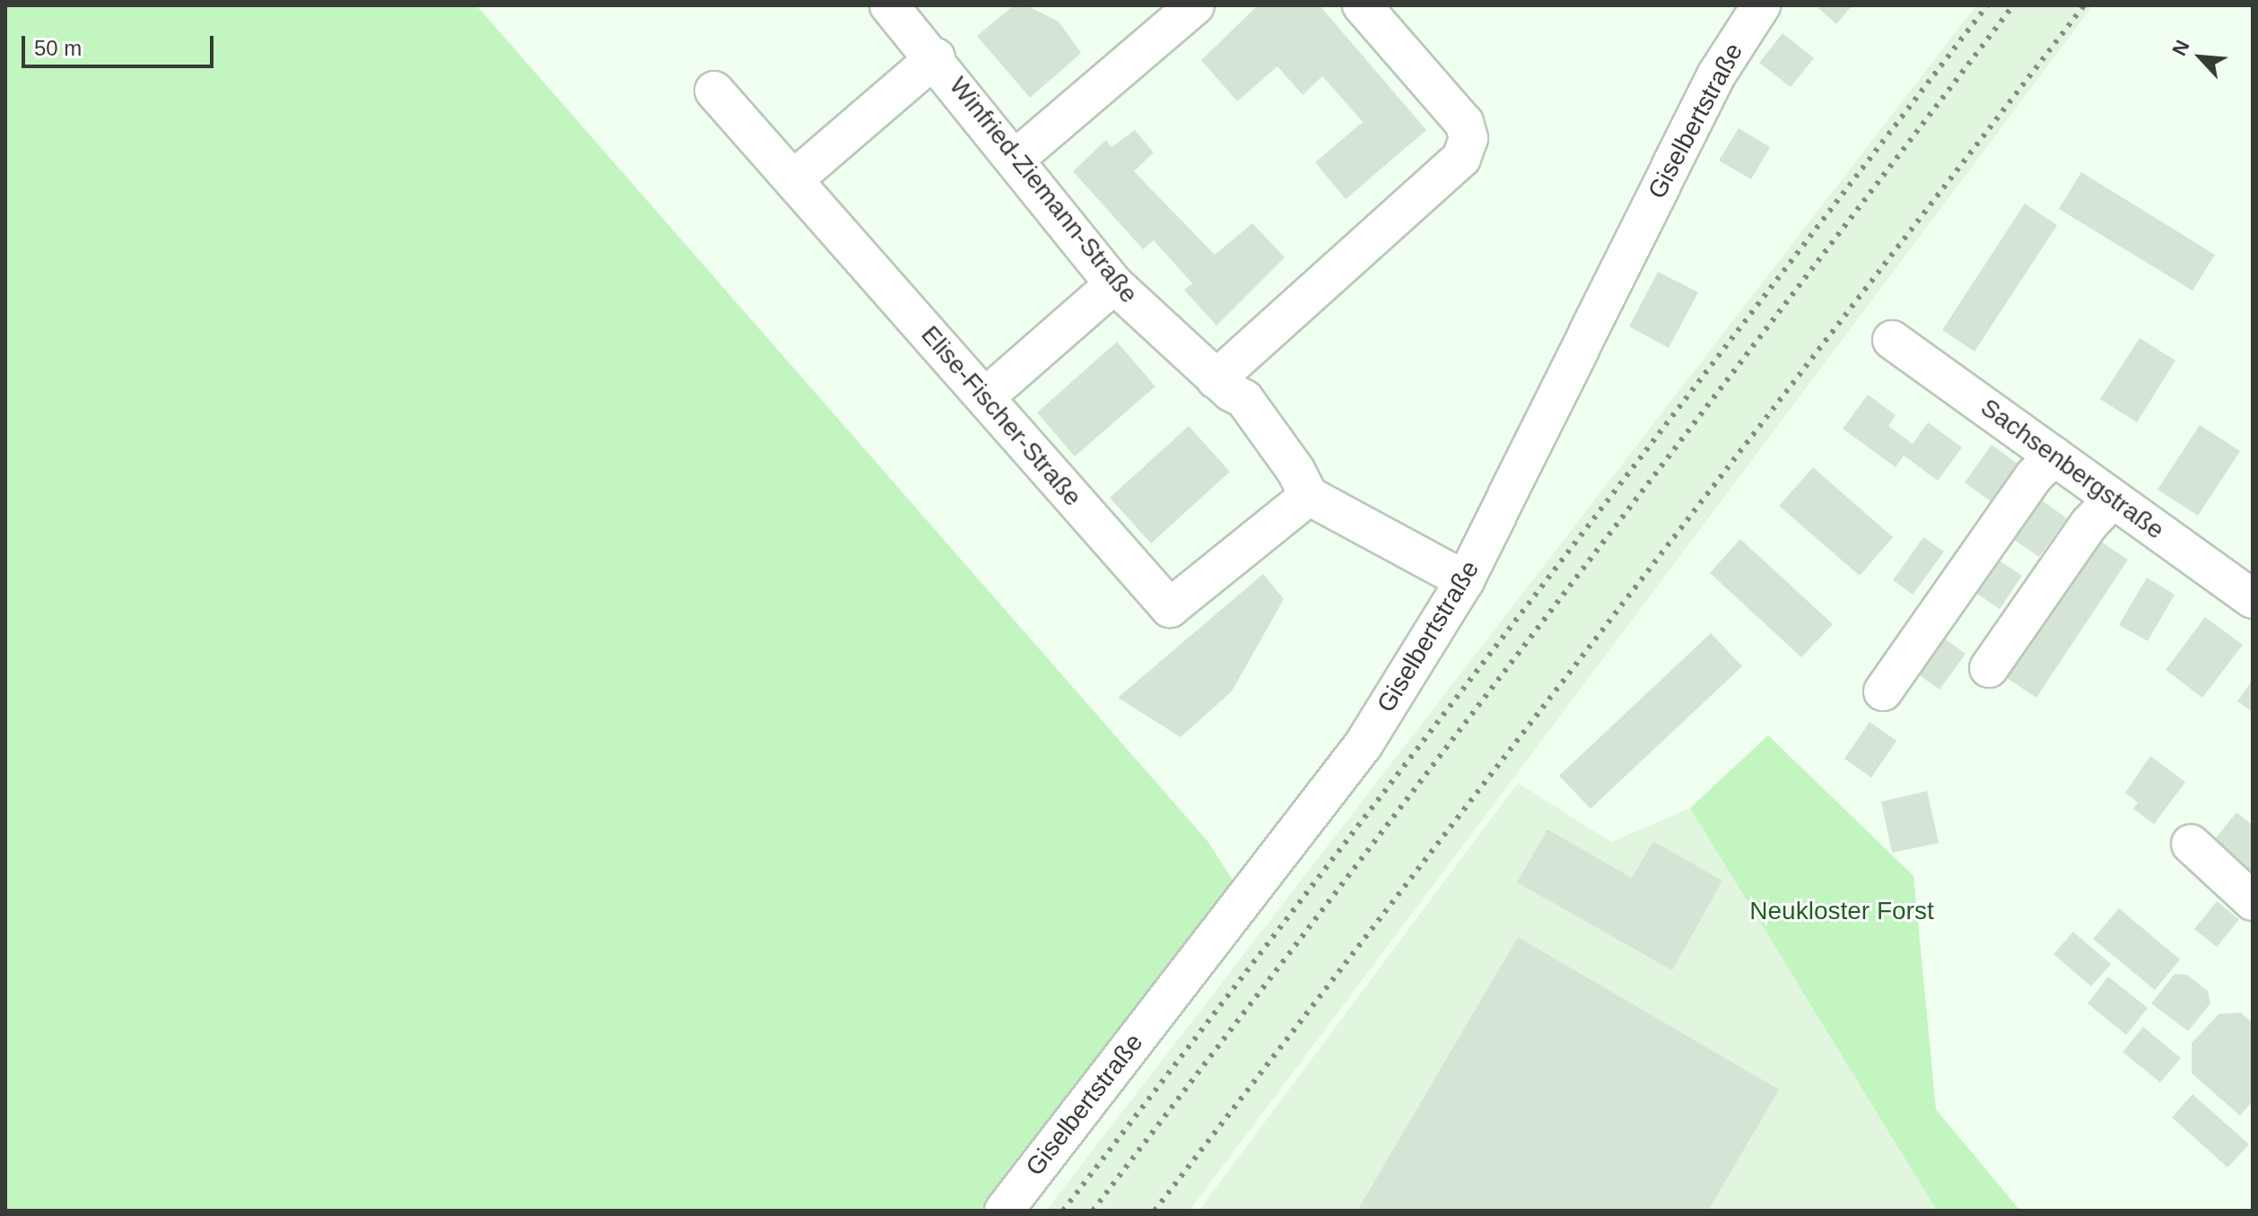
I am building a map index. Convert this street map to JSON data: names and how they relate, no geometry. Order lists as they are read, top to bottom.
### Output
{
  "streets": {
    "street": [
      "Giselbertstraße",
      "Winfried-Ziemann-Straße",
      "Elise-Fischer-Straße",
      "Sachsenbergstraße"
    ]
  },
  "crossings": [
    ["Winfried-Ziemann-Straße", "Elise-Fischer-Straße"]
  ],
  "parks": ["Neukloster Forst"],
  "scale_bar": "50 m",
  "north": "top left"
}
